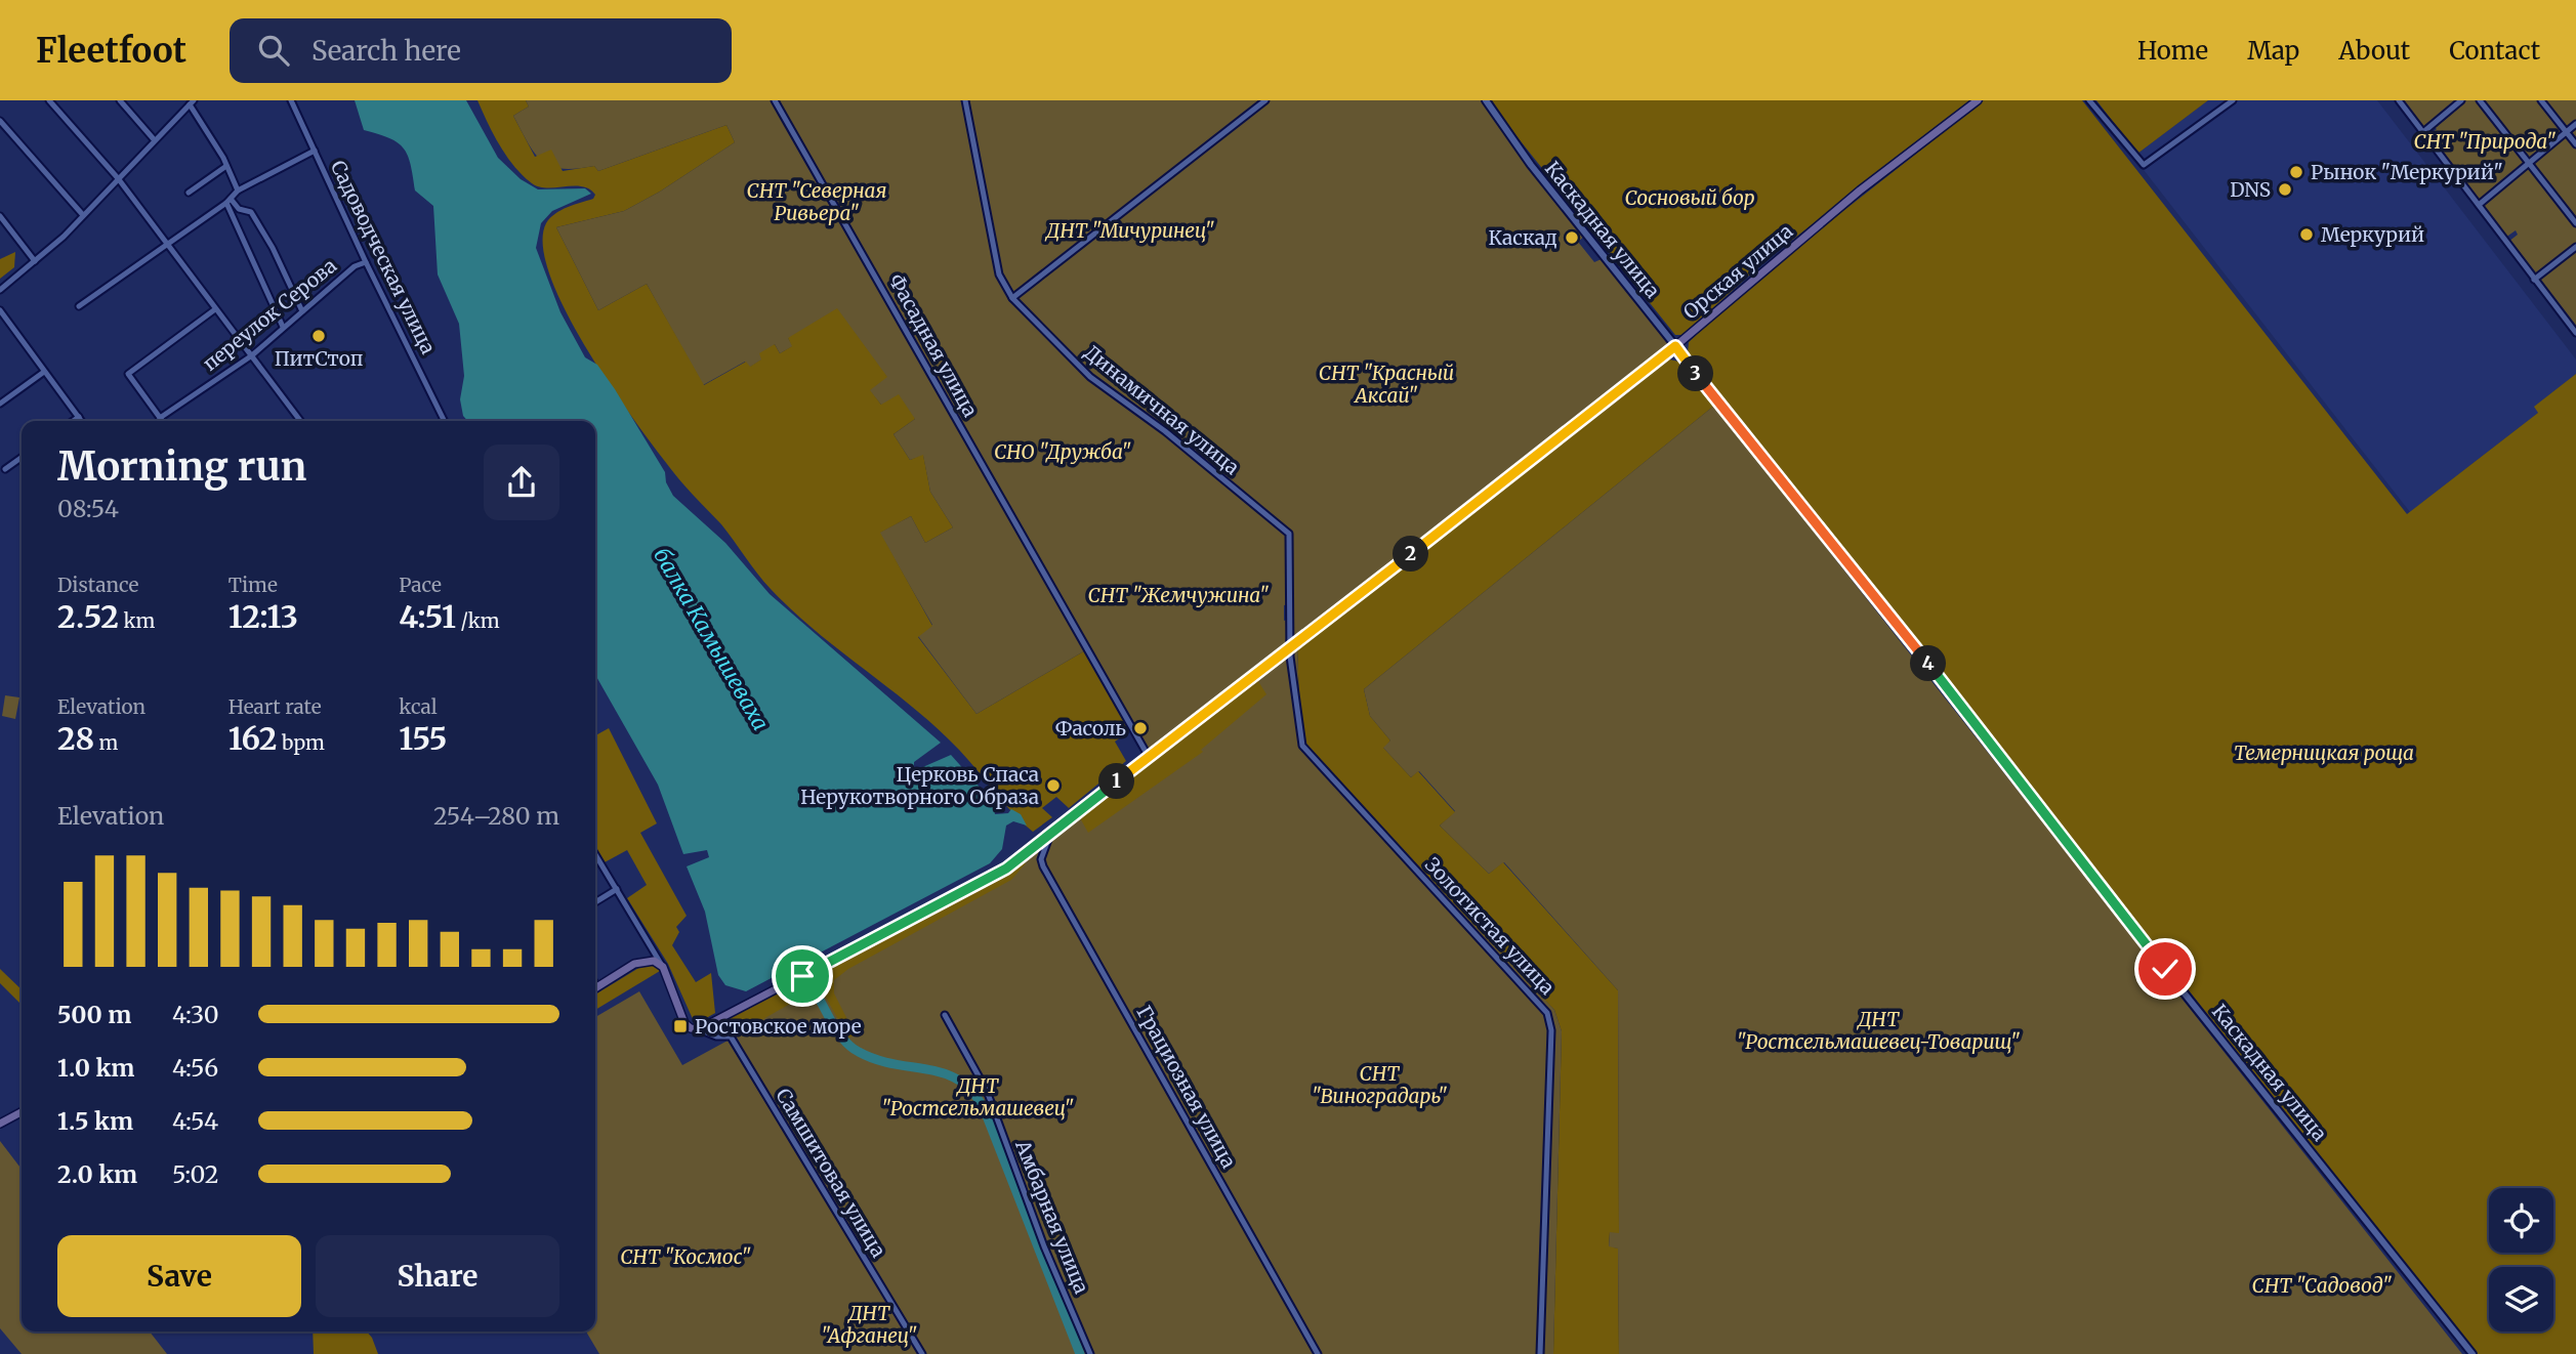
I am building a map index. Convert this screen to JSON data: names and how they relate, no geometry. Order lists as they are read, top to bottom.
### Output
{
  "streets": {
    "main road": ["Орская улица"],
    "street": [
      "Каскадная улица",
      "Садоводческая улица",
      "переулок Серова",
      "Фасадная улица",
      "Динамичная улица",
      "Золотистая улица",
      "Грациозная улица",
      "Самшитовая улица",
      "Амбарная улица"
    ]
  },
  "crossings": [
    ["Каскадная улица", "Орская улица"],
    ["Садоводческая улица", "переулок Серова"],
    ["Орская улица", "Фасадная улица"],
    ["Орская улица", "Золотистая улица"],
    ["Орская улица", "Грациозная улица"],
    ["Орская улица", "Самшитовая улица"],
    ["Динамичная улица", "Золотистая улица"]
  ],
  "water": ["балка Камышеваха"],
  "parks": [
    "СНТ \"Природа\"",
    "СНТ \"Северная Ривьера\"",
    "Сосновый бор",
    "ДНТ \"Мичуринец\"",
    "СНТ \"Красный Аксай\"",
    "СНО \"Дружба\"",
    "СНТ \"Жемчужина\"",
    "Темерницкая роща",
    "ДНТ \"Ростсельмашевец-Товарищ\"",
    "СНТ \"Виноградарь\"",
    "ДНТ \"Ростсельмашевец\"",
    "СНТ \"Космос\"",
    "СНТ \"Садовод\"",
    "ДНТ \"Афганец\""
  ],
  "places": {
    "other": [
      "Рынок \"Меркурий\"",
      "DNS",
      "Меркурий",
      "Каскад",
      "ПитСтоп",
      "Фасоль",
      "Церковь Спаса Нерукотворного Образа"
    ],
    "transit": ["Ростовское море"]
  },
  "page": {
    "header": "Fleetfoot",
    "search": "Search here",
    "nav": [
      "Home",
      "Map",
      "About",
      "Contact"
    ],
    "pins": [
      "3",
      "2",
      "4",
      "1"
    ],
    "heading": ["Morning run", "08:54"],
    "stats": [
      ["Distance", "2.52 km"],
      ["Time", "12:13"],
      ["Pace", "4:51 /km"],
      ["Elevation", "28 m"],
      ["Heart rate", "162 bpm"],
      ["kcal", "155"]
    ],
    "chart": ["Elevation", "254–280 m"],
    "list": [
      {
        "name": "500 m",
        "note": "4:30"
      },
      {
        "name": "1.0 km",
        "note": "4:56"
      },
      {
        "name": "1.5 km",
        "note": "4:54"
      },
      {
        "name": "2.0 km",
        "note": "5:02"
      }
    ],
    "buttons": ["Save", "Share"]
  }
}
